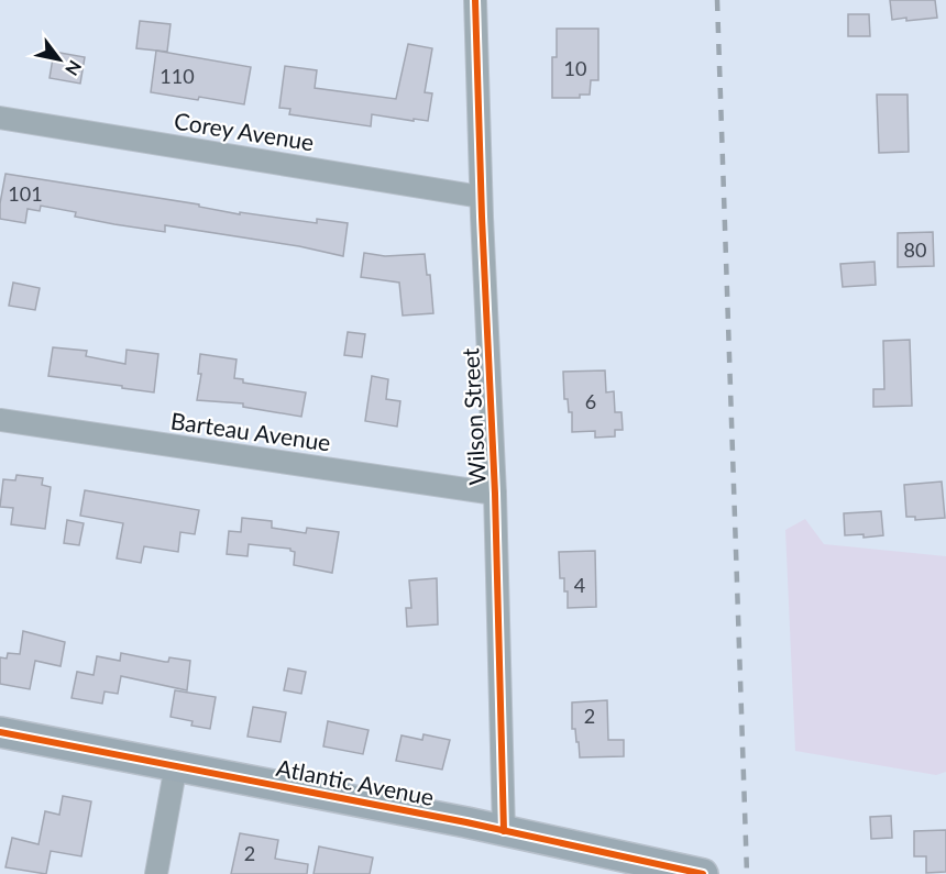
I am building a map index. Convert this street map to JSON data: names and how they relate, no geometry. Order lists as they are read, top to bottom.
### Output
{
  "streets": {
    "street": [
      "Corey Avenue",
      "Wilson Street",
      "Barteau Avenue",
      "Atlantic Avenue"
    ]
  },
  "crossings": [
    ["Corey Avenue", "Wilson Street"],
    ["Wilson Street", "Barteau Avenue"],
    ["Wilson Street", "Atlantic Avenue"]
  ],
  "house_numbers": [
    "10",
    "110",
    "101",
    "80",
    "6",
    "4",
    "2",
    "2"
  ],
  "north": "bottom right"
}
